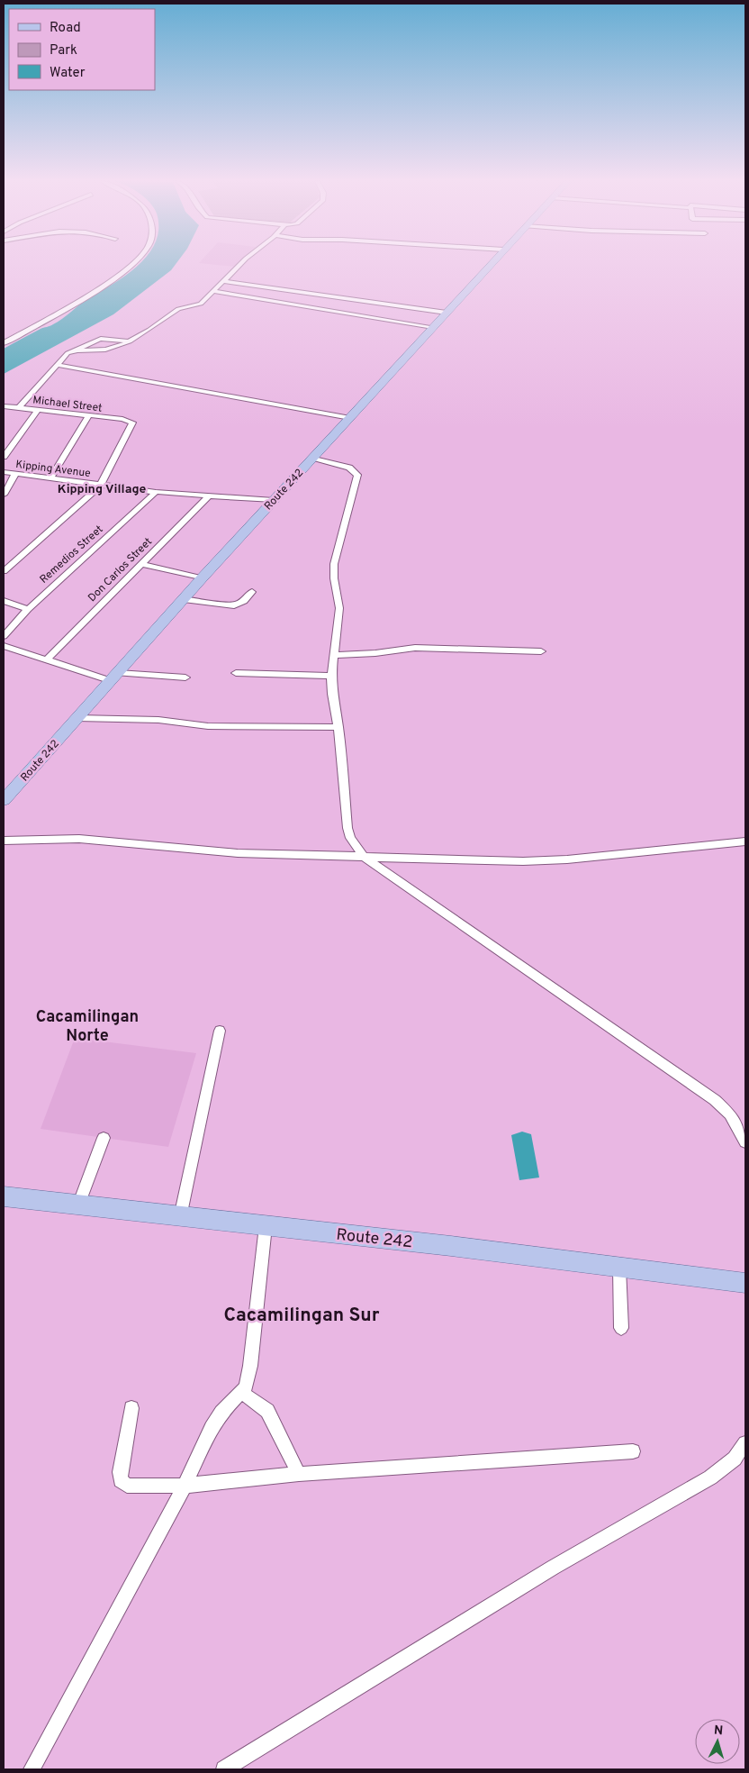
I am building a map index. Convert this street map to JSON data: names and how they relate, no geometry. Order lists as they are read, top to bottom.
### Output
{
  "streets": {
    "main road": ["Route 242"],
    "street": [
      "Michael Street",
      "Kipping Avenue",
      "Remedios Street",
      "Don Carlos Street"
    ]
  },
  "crossings": [
    ["Michael Street", "Kipping Avenue"],
    ["Kipping Avenue", "Remedios Street"],
    ["Kipping Avenue", "Don Carlos Street"]
  ],
  "districts": ["Kipping Village", "Cacamilingan Norte", "Cacamilingan Sur"],
  "legend": ["Road", "Park", "Water"],
  "north": "top"
}
